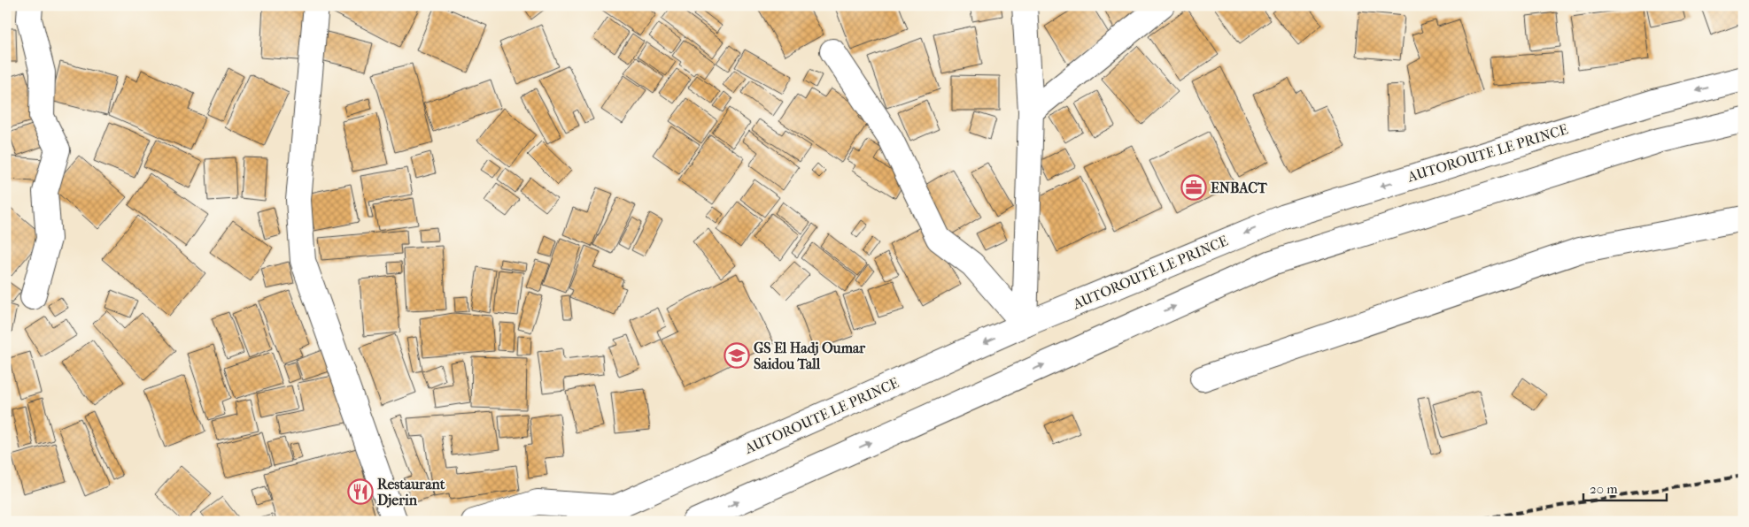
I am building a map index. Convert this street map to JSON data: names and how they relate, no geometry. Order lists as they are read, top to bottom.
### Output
{
  "streets": {
    "main road": ["AUTOROUTE LE PRINCE"]
  },
  "places": {
    "office": ["ENBACT"],
    "school or university": ["GS El Hadj Oumar Saidou Tall"],
    "restaurant": ["Restaurant Djerin"]
  },
  "scale_bar": "20 m"
}
